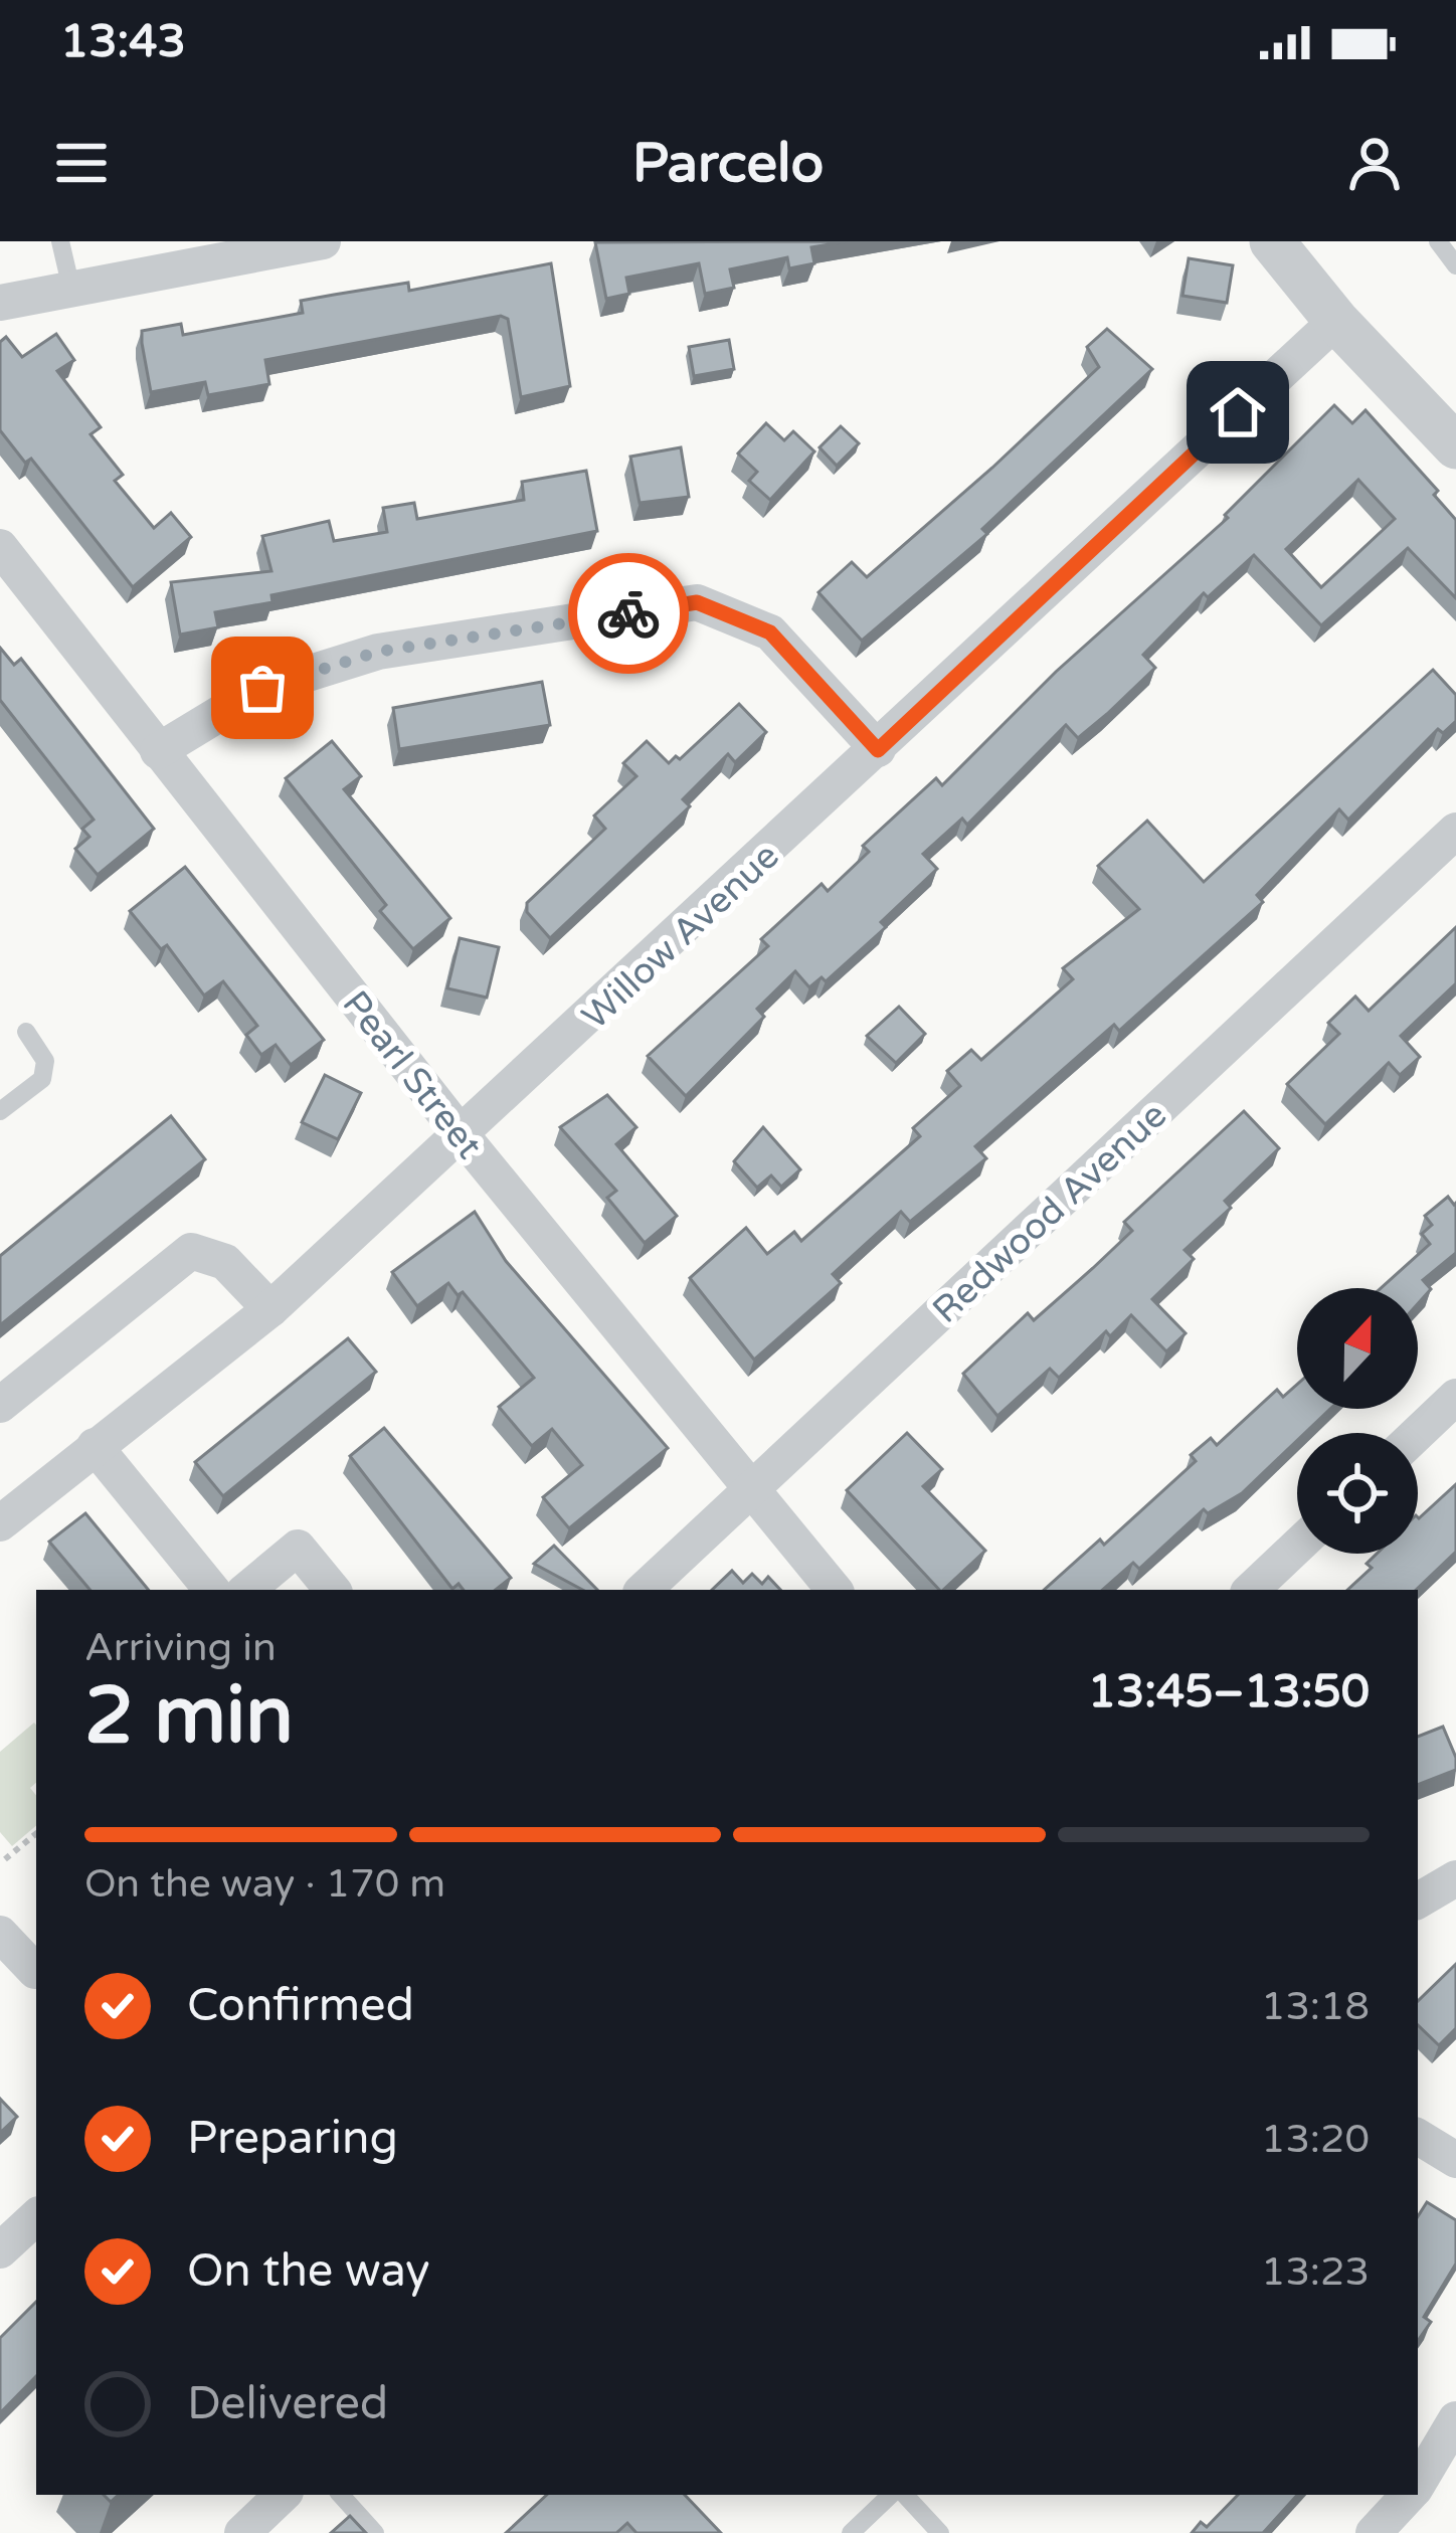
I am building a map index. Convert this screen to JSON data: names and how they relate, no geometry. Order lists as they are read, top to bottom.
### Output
{
  "streets": {
    "street": ["Willow Avenue", "Pearl Street", "Redwood Avenue"]
  },
  "crossings": [
    ["Willow Avenue", "Pearl Street"],
    ["Pearl Street", "Redwood Avenue"]
  ],
  "north": "top",
  "page": {
    "status": "13:43",
    "header": "Parcelo",
    "heading": ["2 min", "Arriving in", "13:45–13:50"],
    "bar": "On the way · 170 m",
    "list": [
      ["Confirmed", "13:18"],
      ["Preparing", "13:20"],
      ["On the way", "13:23"],
      "Delivered"
    ]
  }
}
